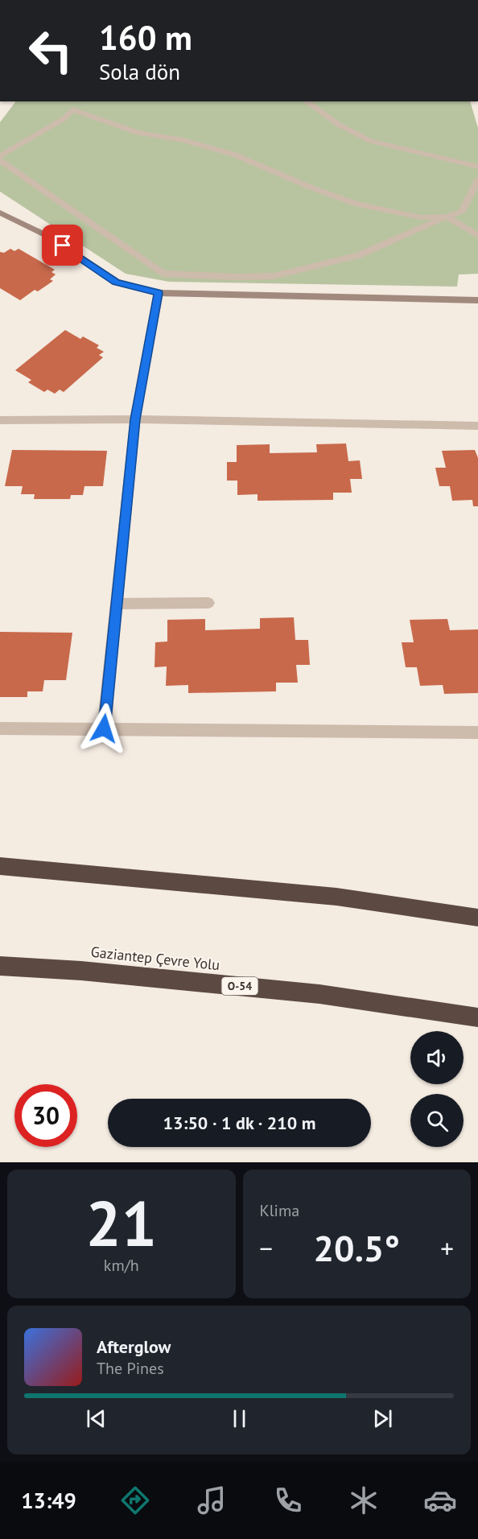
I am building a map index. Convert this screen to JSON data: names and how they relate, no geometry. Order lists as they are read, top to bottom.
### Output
{
  "streets": {
    "highway": ["Gaziantep Çevre Yolu", "O-54"]
  },
  "page": {
    "turn": ["160 m", "Sola dön"],
    "limit": "30",
    "trip": "13:50 · 1 dk · 210 m",
    "tile": [
      ["21", "km/h"],
      "Klima"
    ],
    "heat": ["−", "20.5°", "+"],
    "song": ["Afterglow", "The Pines"],
    "tabs": "13:49"
  }
}
